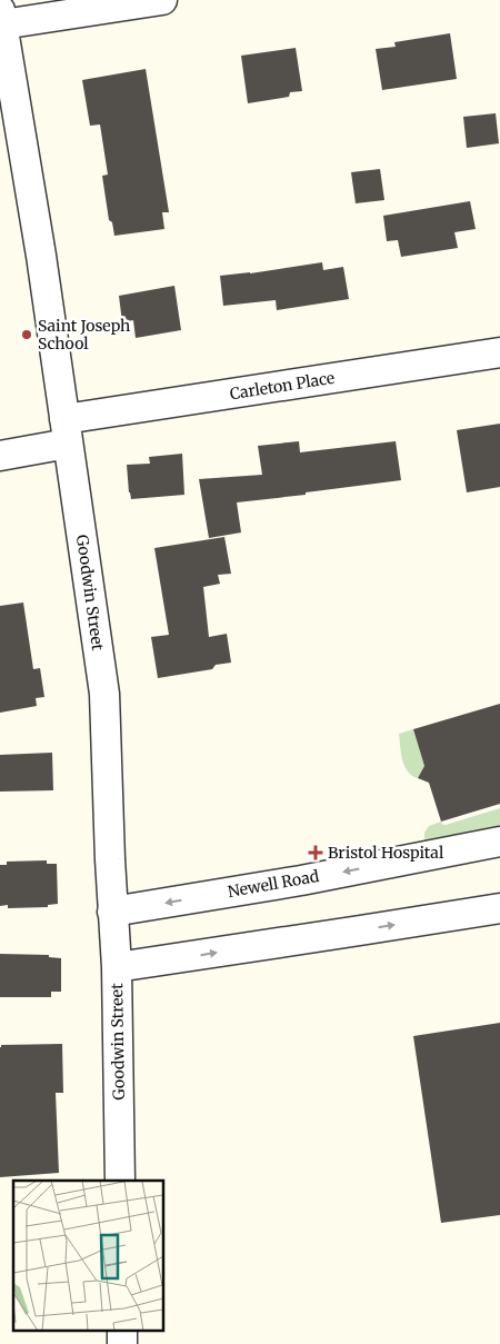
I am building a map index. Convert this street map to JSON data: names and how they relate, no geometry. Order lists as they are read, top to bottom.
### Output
{
  "streets": {
    "street": ["Carleton Place", "Goodwin Street", "Newell Road"]
  },
  "crossings": [
    ["Carleton Place", "Goodwin Street"],
    ["Goodwin Street", "Newell Road"]
  ],
  "places": {
    "other": ["Saint Joseph School"],
    "health": ["Bristol Hospital"]
  }
}
